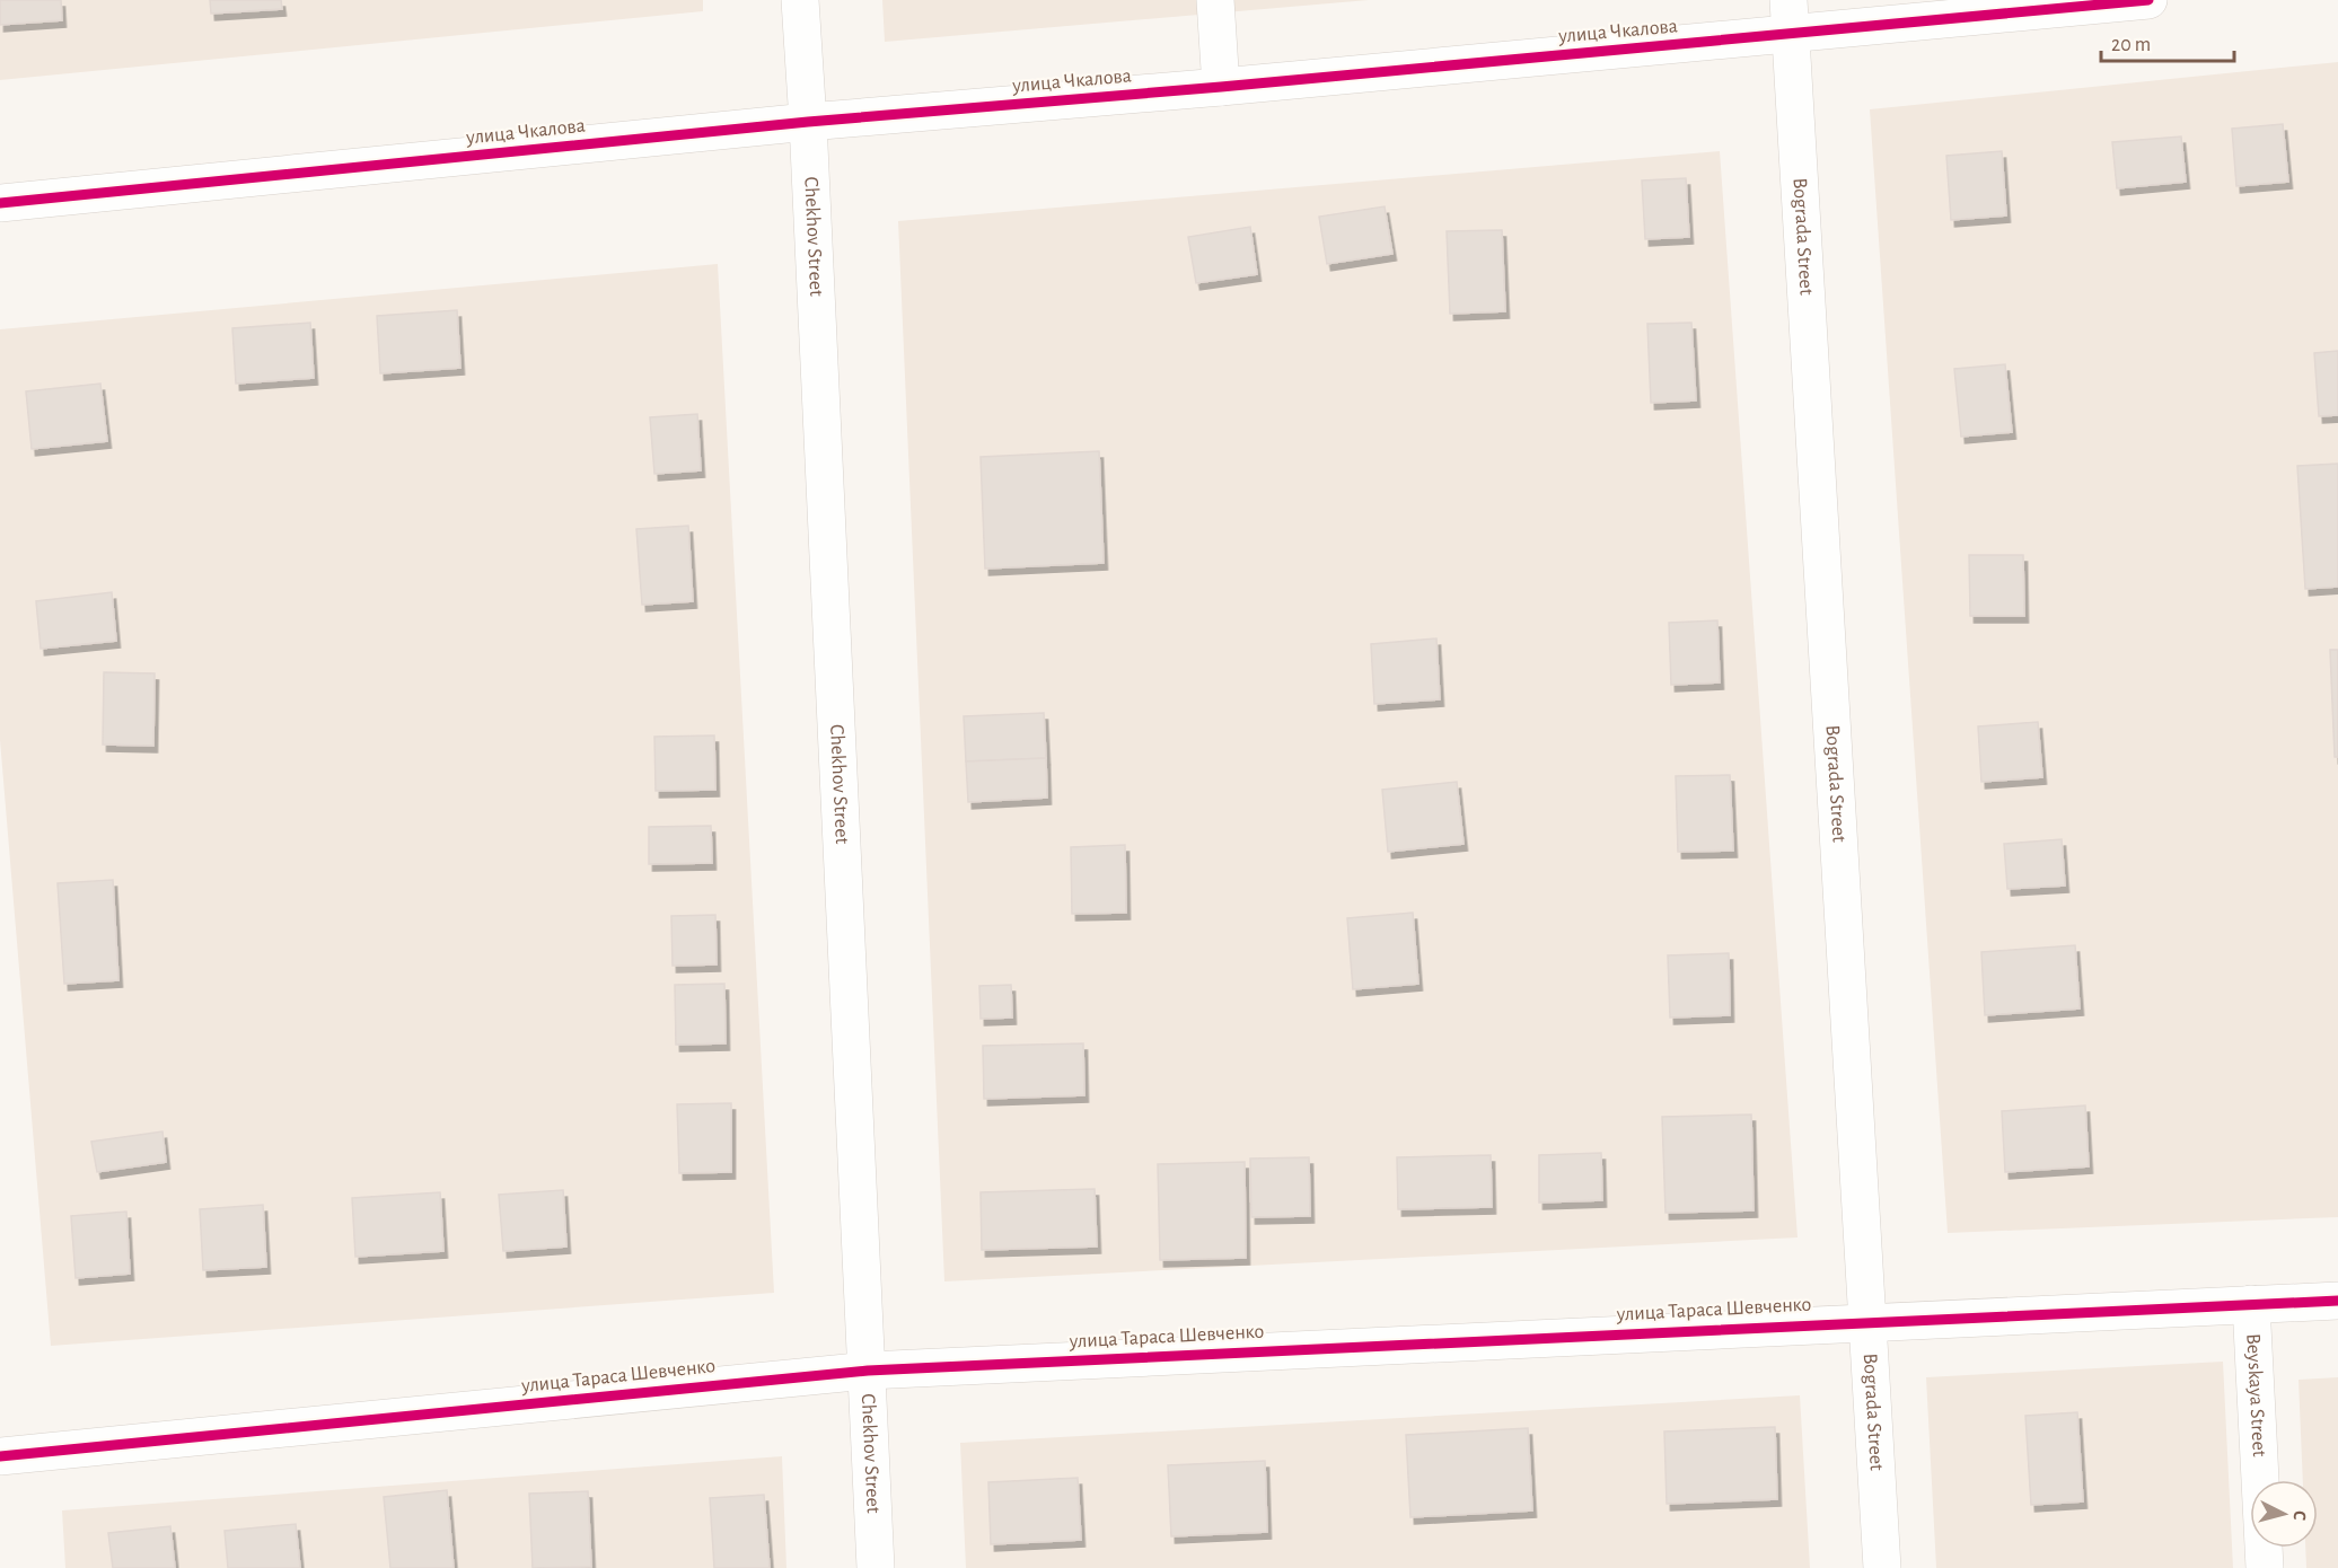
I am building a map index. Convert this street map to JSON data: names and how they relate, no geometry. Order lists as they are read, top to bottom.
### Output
{
  "streets": {
    "street": [
      "улица Чкалова",
      "Chekhov Street",
      "Bograda Street",
      "улица Тараса Шевченко",
      "Beyskaya Street"
    ]
  },
  "crossings": [
    ["улица Чкалова", "Chekhov Street"],
    ["улица Чкалова", "Bograda Street"],
    ["Chekhov Street", "улица Тараса Шевченко"],
    ["Bograda Street", "улица Тараса Шевченко"],
    ["улица Тараса Шевченко", "Beyskaya Street"]
  ],
  "scale_bar": "20 m",
  "north": "right"
}
